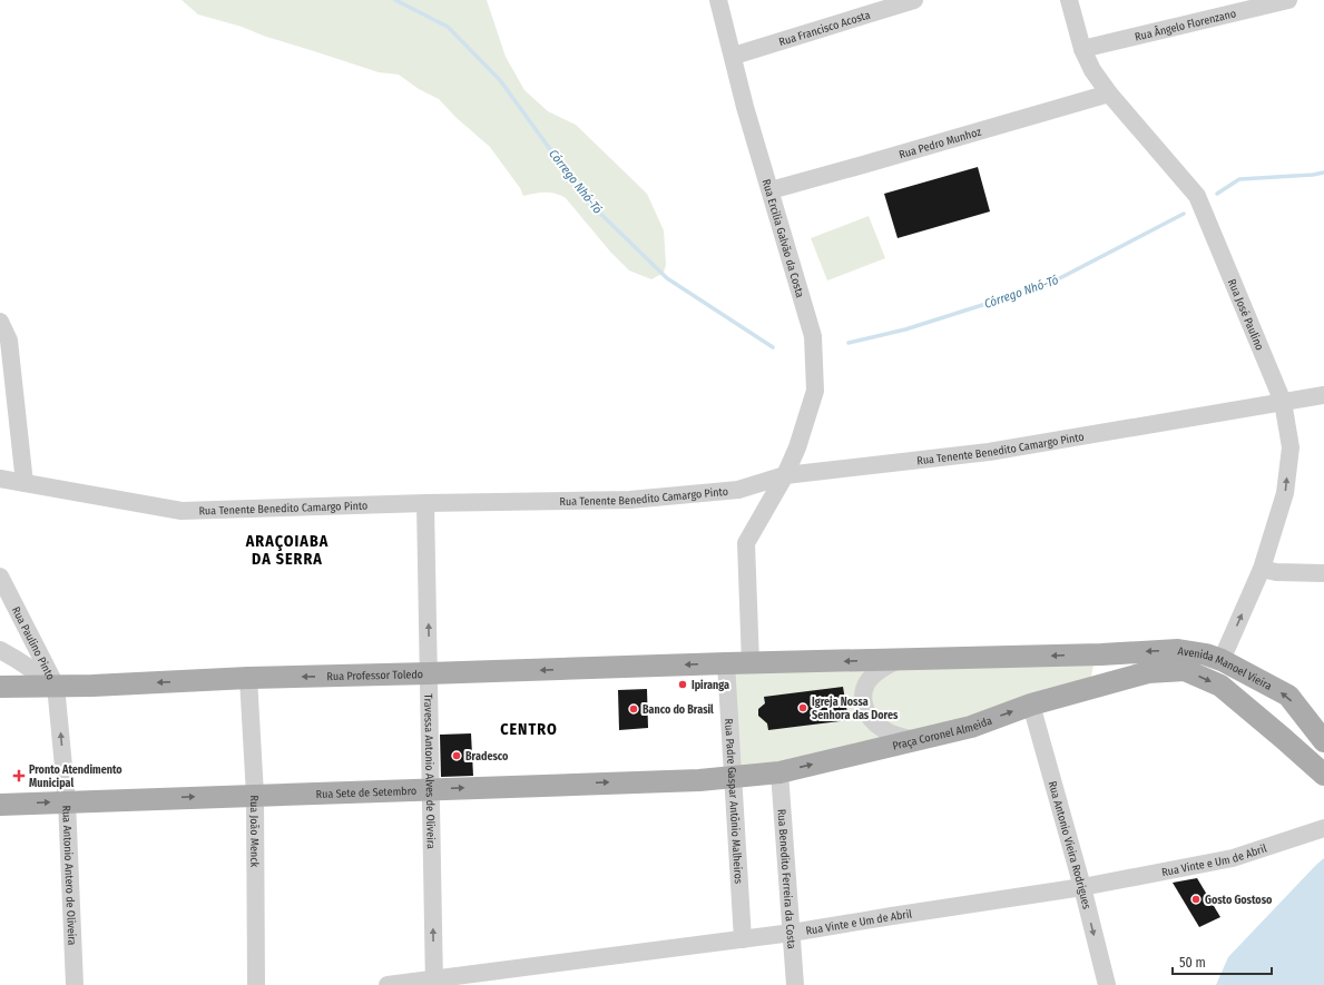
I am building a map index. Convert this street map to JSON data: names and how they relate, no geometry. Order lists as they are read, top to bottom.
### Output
{
  "streets": {
    "main road": [
      "Avenida Manoel Vieira",
      "Rua Professor Toledo",
      "Praça Coronel Almeida",
      "Rua Sete de Setembro"
    ],
    "street": [
      "Rua Ângelo Florenzano",
      "Rua Francisco Acosta",
      "Rua Pedro Munhoz",
      "Rua Ercilia Galvão da Costa",
      "Rua José Paulino",
      "Rua Tenente Benedito Camargo Pinto",
      "Rua Paulino Pinto",
      "Travessa Antonio Alves de Oliveira",
      "Rua Padre Gaspar Antônio Malheiros",
      "Rua João Menck",
      "Rua Antonio Vieira Rodrigues",
      "Rua Vinte e Um de Abril",
      "Rua Antonio Antero de Oliveira",
      "Rua Benedito Ferreira da Costa"
    ]
  },
  "crossings": [
    ["Rua Ângelo Florenzano", "Rua José Paulino"],
    ["Rua Francisco Acosta", "Rua Ercilia Galvão da Costa"],
    ["Rua Pedro Munhoz", "Rua Ercilia Galvão da Costa"],
    ["Rua Pedro Munhoz", "Rua José Paulino"],
    ["Rua Ercilia Galvão da Costa", "Rua Tenente Benedito Camargo Pinto"],
    ["Rua Ercilia Galvão da Costa", "Rua Professor Toledo"],
    ["Rua José Paulino", "Rua Tenente Benedito Camargo Pinto"],
    ["Rua José Paulino", "Avenida Manoel Vieira"],
    ["Rua Tenente Benedito Camargo Pinto", "Travessa Antonio Alves de Oliveira"],
    ["Rua Paulino Pinto", "Rua Professor Toledo"],
    ["Rua Paulino Pinto", "Rua Antonio Antero de Oliveira"],
    ["Avenida Manoel Vieira", "Praça Coronel Almeida"],
    ["Rua Professor Toledo", "Travessa Antonio Alves de Oliveira"],
    ["Rua Professor Toledo", "Rua Padre Gaspar Antônio Malheiros"],
    ["Rua Professor Toledo", "Rua João Menck"],
    ["Rua Professor Toledo", "Rua Antonio Antero de Oliveira"],
    ["Praça Coronel Almeida", "Rua Sete de Setembro"],
    ["Praça Coronel Almeida", "Rua Padre Gaspar Antônio Malheiros"],
    ["Praça Coronel Almeida", "Rua Antonio Vieira Rodrigues"],
    ["Praça Coronel Almeida", "Rua Benedito Ferreira da Costa"],
    ["Travessa Antonio Alves de Oliveira", "Rua Sete de Setembro"],
    ["Travessa Antonio Alves de Oliveira", "Rua Vinte e Um de Abril"],
    ["Rua Sete de Setembro", "Rua Padre Gaspar Antônio Malheiros"],
    ["Rua Sete de Setembro", "Rua João Menck"],
    ["Rua Sete de Setembro", "Rua Antonio Antero de Oliveira"],
    ["Rua Padre Gaspar Antônio Malheiros", "Rua Vinte e Um de Abril"],
    ["Rua Antonio Vieira Rodrigues", "Rua Vinte e Um de Abril"],
    ["Rua Vinte e Um de Abril", "Rua Benedito Ferreira da Costa"]
  ],
  "one_way": [
    "Rua José Paulino",
    "Rua Professor Toledo",
    "Travessa Antonio Alves de Oliveira",
    "Rua Sete de Setembro",
    "Rua Antonio Antero de Oliveira"
  ],
  "districts": ["ARAÇOIABA DA SERRA", "CENTRO"],
  "water": ["Córrego Nhó-Tó"],
  "places": {
    "other": [
      "Ipiranga",
      "Igreja Nossa Senhora das Dores",
      "Banco do Brasil",
      "Bradesco",
      "Gosto Gostoso"
    ],
    "health": ["Pronto Atendimento Municipal"]
  },
  "scale_bar": "50 m"
}
